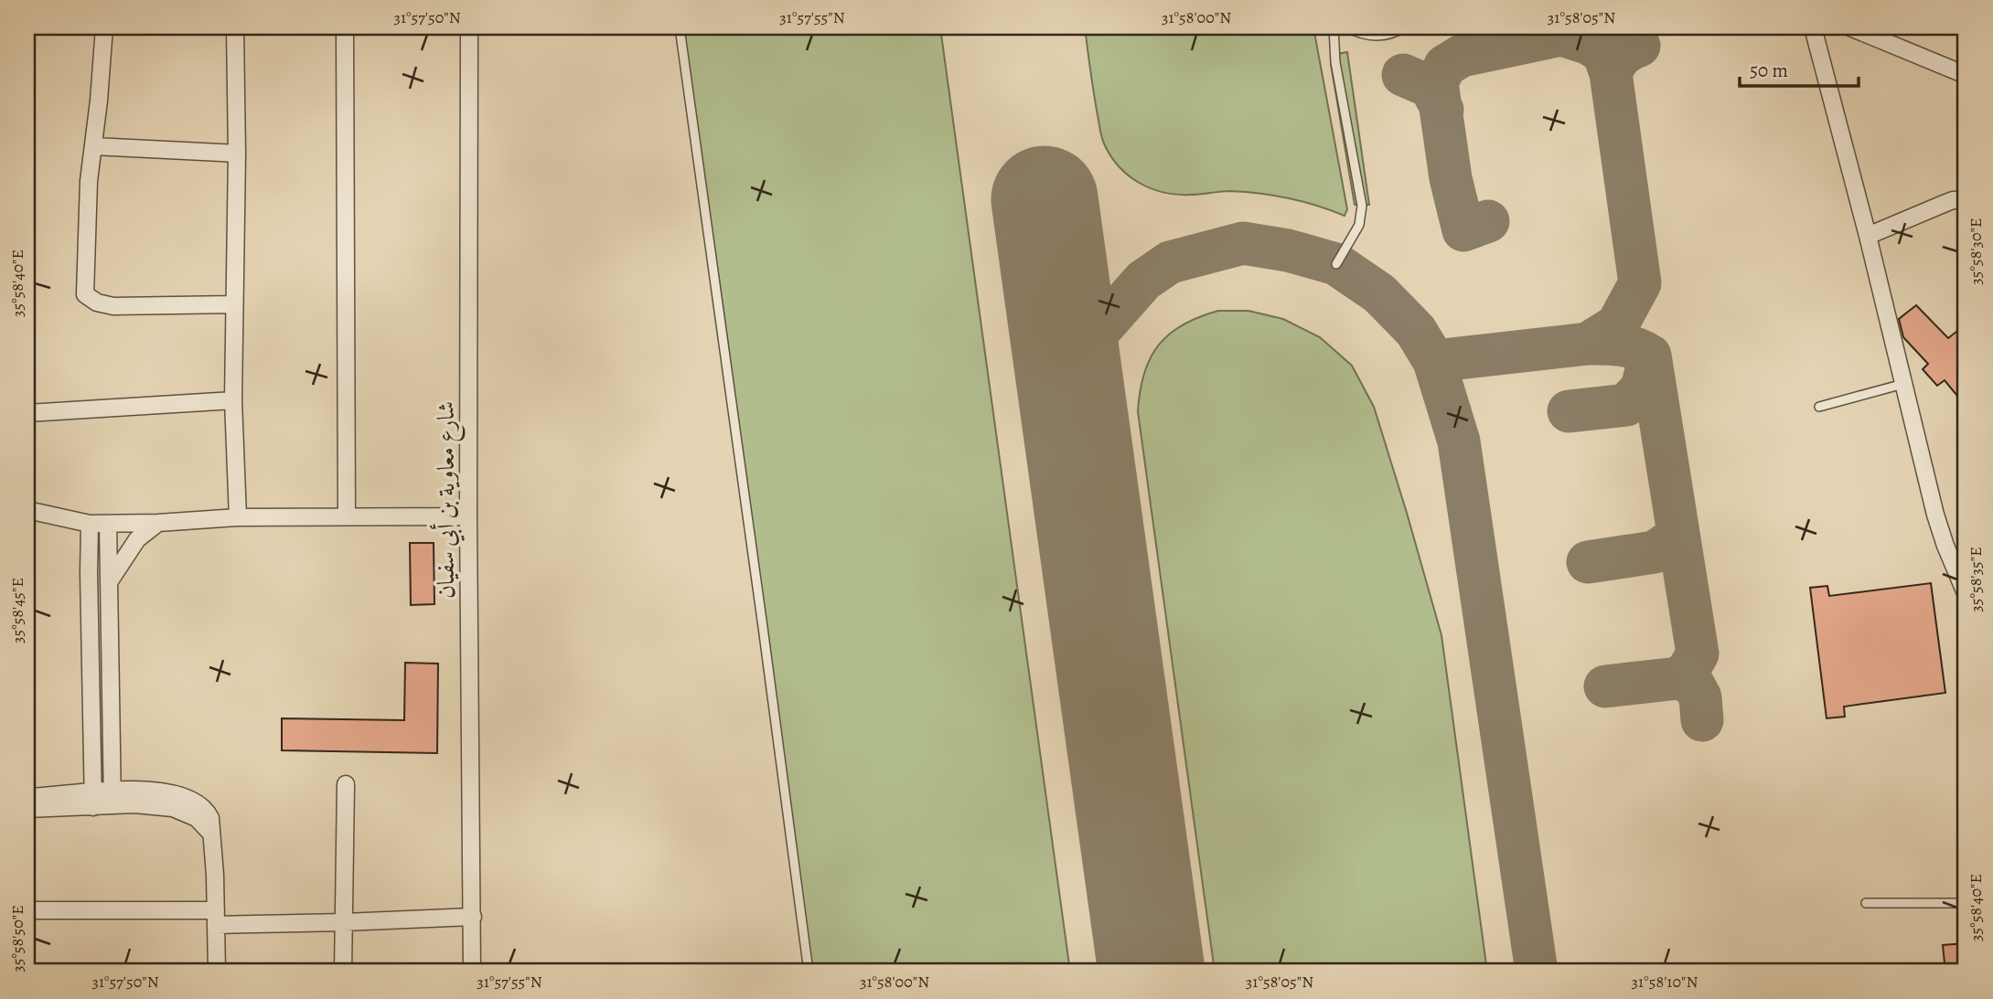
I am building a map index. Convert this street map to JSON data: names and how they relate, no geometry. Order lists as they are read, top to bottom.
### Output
{
  "streets": {
    "street": ["شارع معاوية بن أبي سفيان"]
  },
  "scale_bar": "50 m",
  "coordinates": [
    "31°57'50\"N",
    "31°57'55\"N",
    "31°58'00\"N",
    "31°58'05\"N",
    "35°58'30\"E",
    "35°58'40\"E",
    "35°58'35\"E",
    "35°58'45\"E",
    "35°58'50\"E",
    "31°58'10\"N"
  ]
}
